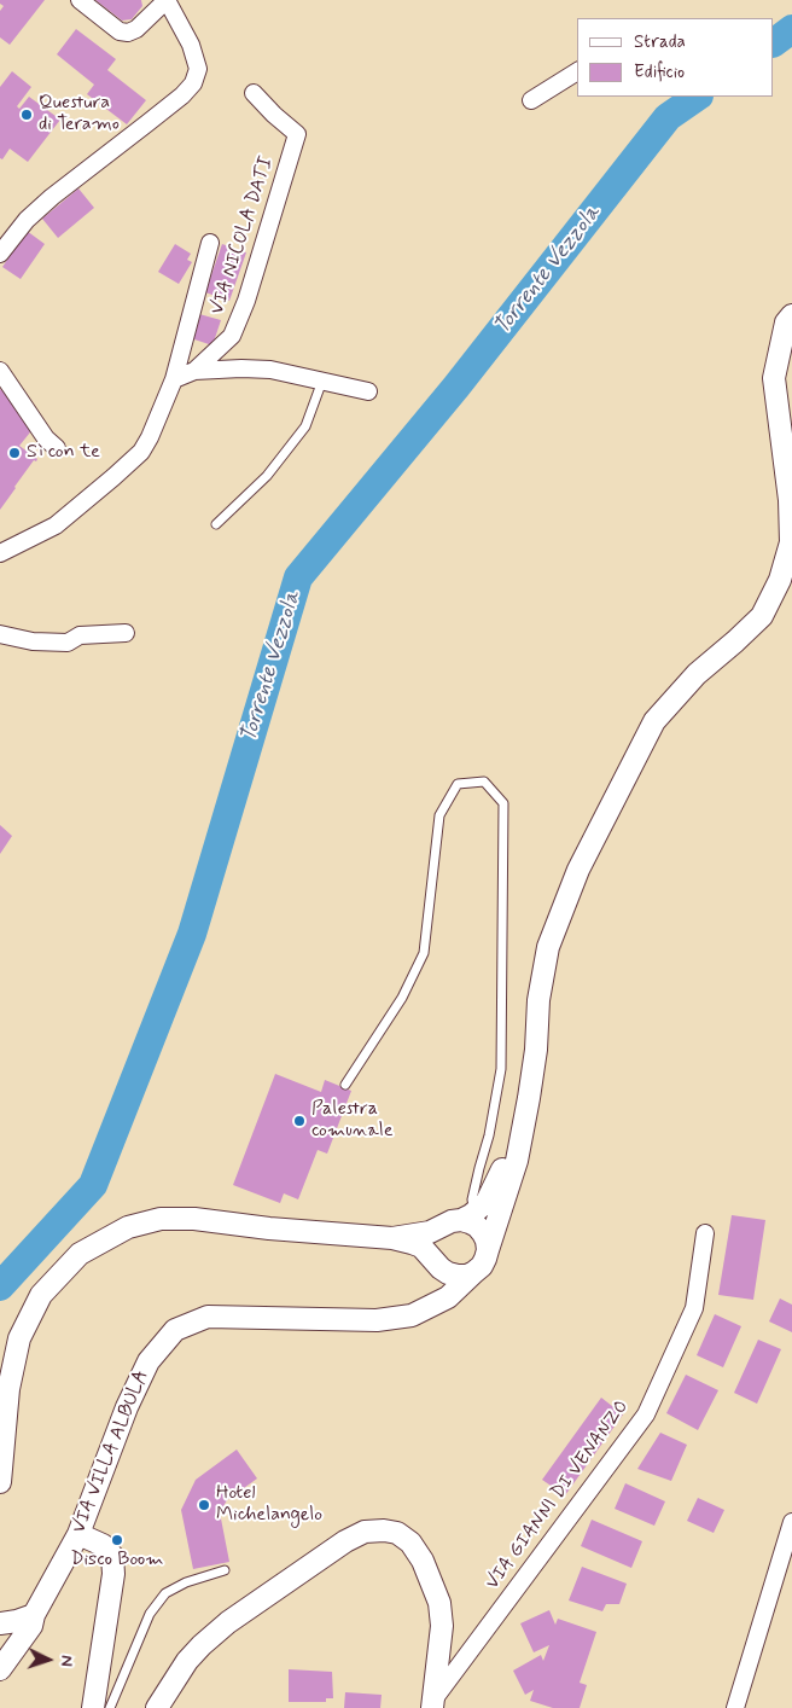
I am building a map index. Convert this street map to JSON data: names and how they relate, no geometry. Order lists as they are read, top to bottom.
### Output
{
  "streets": {
    "street": ["VIA NICOLA DATI", "VIA VILLA ALBULA", "VIA GIANNI DI VENANZO"]
  },
  "water": ["Torrente Vezzola"],
  "places": [
    "Questura di Teramo",
    "Sì con te",
    "Palestra comunale",
    "Hotel Michelangelo",
    "Disco Boom"
  ],
  "legend": ["Strada", "Edificio"],
  "north": "right"
}
